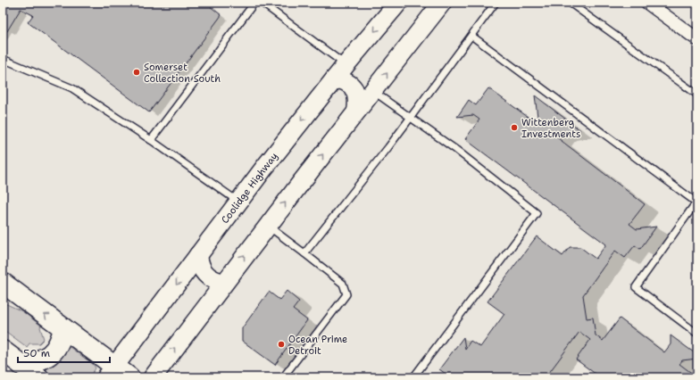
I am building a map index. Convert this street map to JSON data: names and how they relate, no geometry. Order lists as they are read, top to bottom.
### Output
{
  "streets": {
    "main road": ["Coolidge Highway"]
  },
  "places": ["Somerset Collection South", "Wittenberg Investments", "Ocean Prime Detroit"],
  "scale_bar": "50 m"
}
